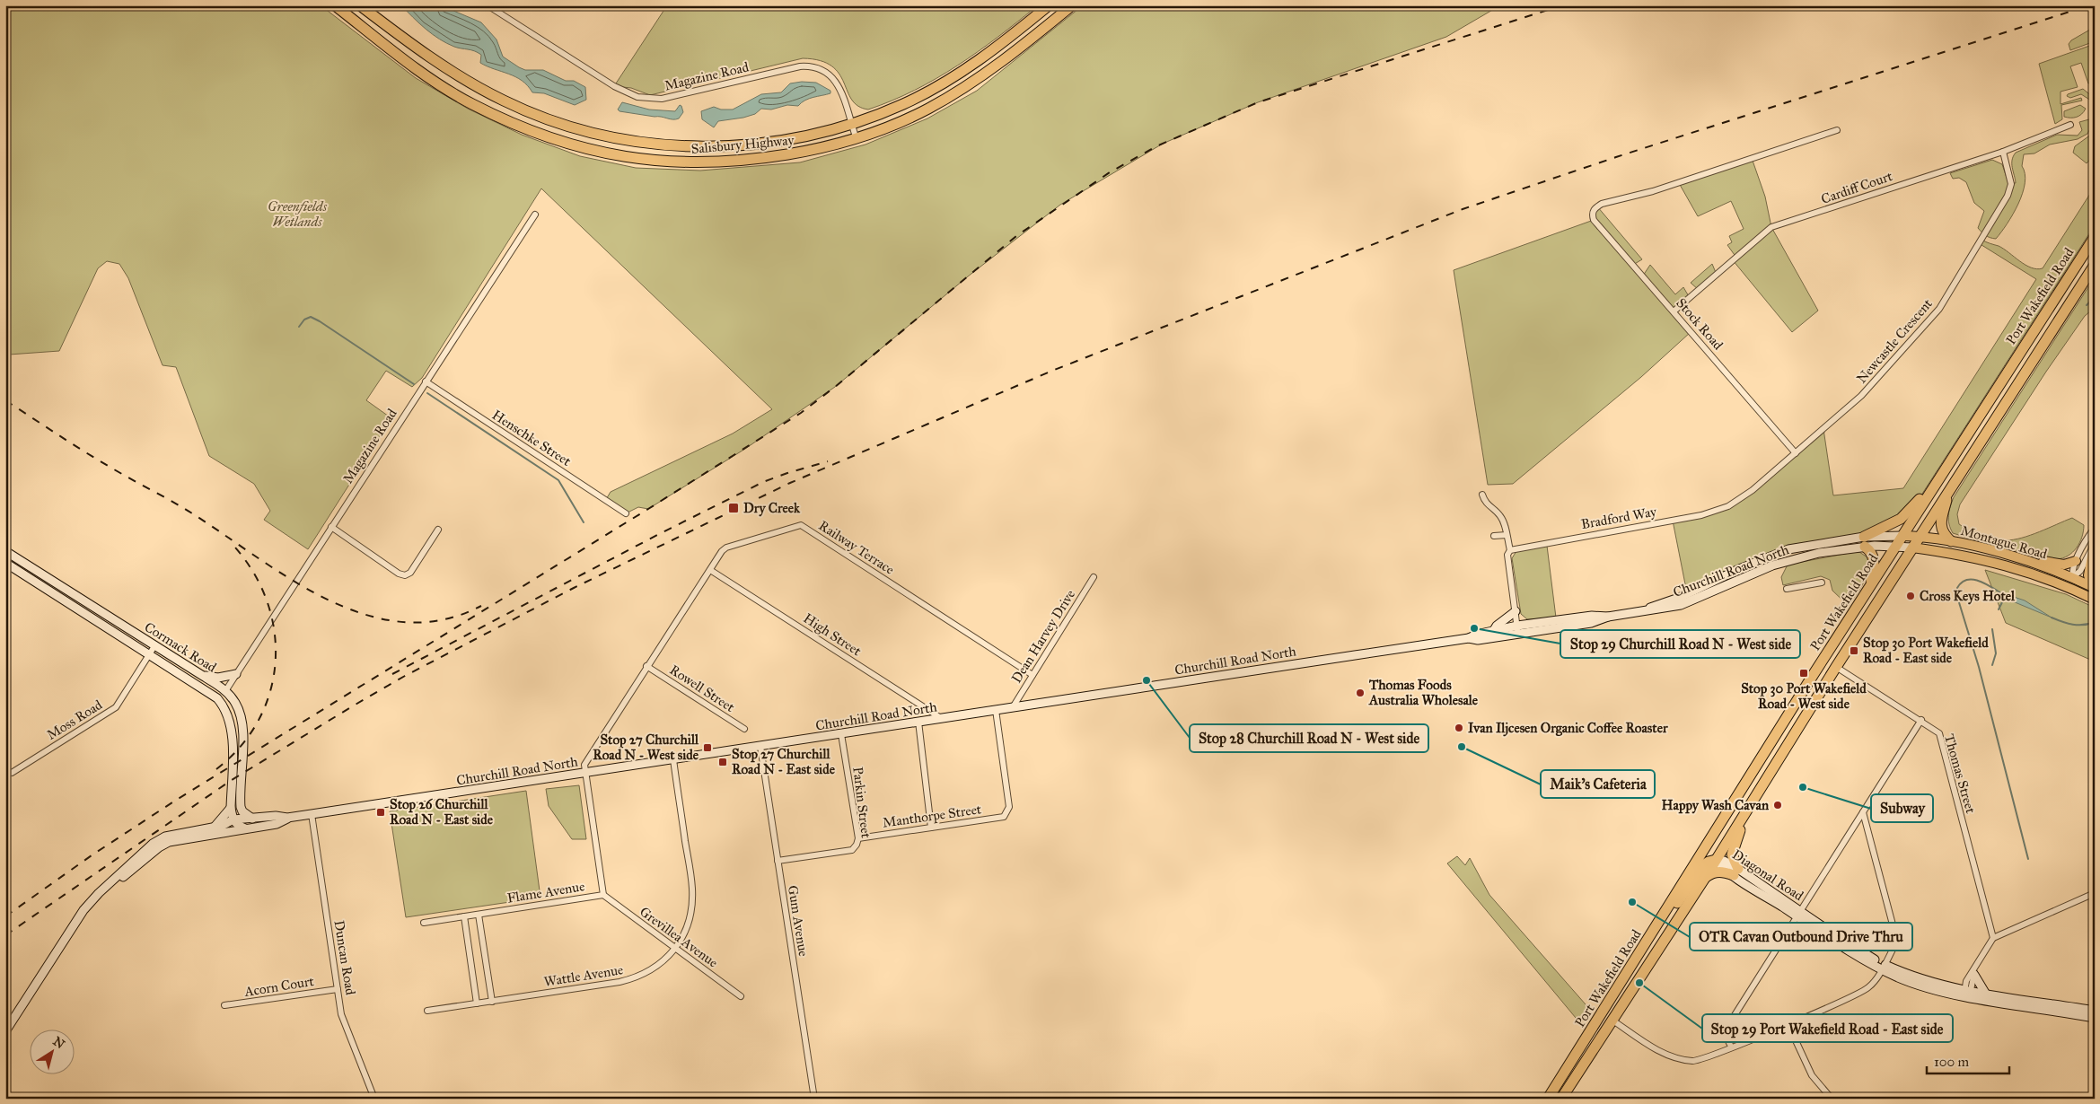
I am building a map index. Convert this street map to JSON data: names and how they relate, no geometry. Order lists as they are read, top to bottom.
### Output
{
  "streets": {
    "highway": ["Salisbury Highway", "Port Wakefield Road"],
    "main road": ["Montague Road"],
    "street": [
      "Magazine Road",
      "Cardiff Court",
      "Stock Road",
      "Newcastle Crescent",
      "Henschke Street",
      "Bradford Way",
      "Railway Terrace",
      "Churchill Road North",
      "High Street",
      "Dean Harvey Drive",
      "Cormack Road",
      "Rowell Street",
      "Moss Road",
      "Thomas Street",
      "Parkin Street",
      "Manthorpe Street",
      "Diagonal Road",
      "Flame Avenue",
      "Gum Avenue",
      "Grevillea Avenue",
      "Duncan Road",
      "Wattle Avenue",
      "Acorn Court"
    ]
  },
  "crossings": [
    ["Magazine Road", "Salisbury Highway"],
    ["Magazine Road", "Henschke Street"],
    ["Magazine Road", "Cormack Road"],
    ["Cardiff Court", "Stock Road"],
    ["Cardiff Court", "Newcastle Crescent"],
    ["Port Wakefield Road", "Montague Road"],
    ["Port Wakefield Road", "Churchill Road North"],
    ["Port Wakefield Road", "Thomas Street"],
    ["Port Wakefield Road", "Diagonal Road"],
    ["Stock Road", "Newcastle Crescent"],
    ["Stock Road", "Bradford Way"],
    ["Newcastle Crescent", "Bradford Way"],
    ["Montague Road", "Churchill Road North"],
    ["Railway Terrace", "Churchill Road North"],
    ["Railway Terrace", "High Street"],
    ["Railway Terrace", "Dean Harvey Drive"],
    ["Railway Terrace", "Rowell Street"],
    ["Railway Terrace", "Flame Avenue"],
    ["Churchill Road North", "High Street"],
    ["Churchill Road North", "Dean Harvey Drive"],
    ["Churchill Road North", "Cormack Road"],
    ["Churchill Road North", "Parkin Street"],
    ["Churchill Road North", "Manthorpe Street"],
    ["Churchill Road North", "Flame Avenue"],
    ["Churchill Road North", "Gum Avenue"],
    ["Churchill Road North", "Duncan Road"],
    ["Churchill Road North", "Wattle Avenue"],
    ["Cormack Road", "Moss Road"],
    ["Parkin Street", "Manthorpe Street"],
    ["Parkin Street", "Gum Avenue"],
    ["Flame Avenue", "Grevillea Avenue"],
    ["Grevillea Avenue", "Wattle Avenue"],
    ["Duncan Road", "Acorn Court"]
  ],
  "parks": ["Greenfields Wetlands"],
  "places": {
    "transit": [
      "Dry Creek",
      "Stop 30 Port Wakefield Road - East side",
      "Stop 30 Port Wakefield Road - West side",
      "Stop 27 Churchill Road N - West side",
      "Stop 27 Churchill Road N - East side",
      "Stop 26 Churchill Road N - East side"
    ],
    "other": [
      "Cross Keys Hotel",
      "Stop 29 Churchill Road N - West side",
      "Stop 28 Churchill Road N - West side",
      "Thomas Foods Australia Wholesale",
      "Ivan Iljcesen Organic Coffee Roaster",
      "Maik's Cafeteria",
      "Subway",
      "Happy Wash Cavan",
      "OTR Cavan Outbound Drive Thru",
      "Stop 29 Port Wakefield Road - East side"
    ]
  },
  "scale_bar": "100 m",
  "north": "top right"
}
